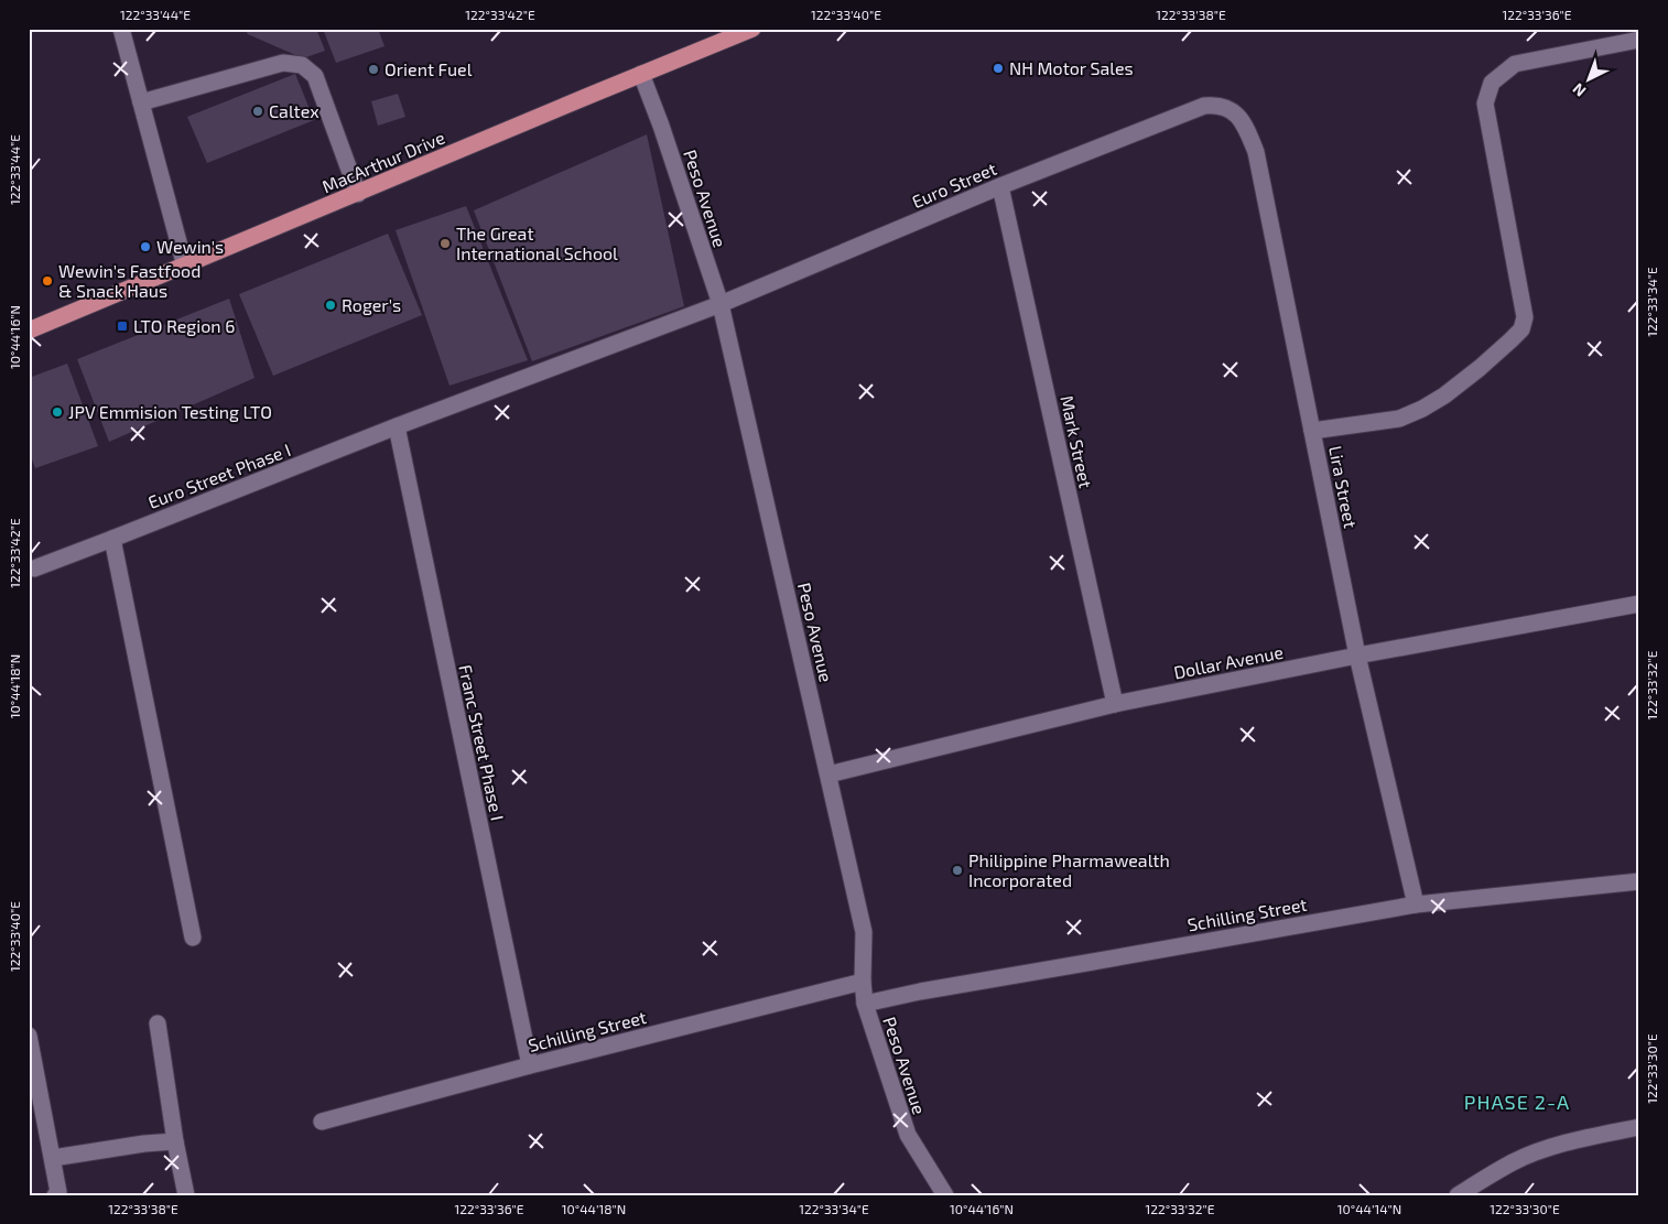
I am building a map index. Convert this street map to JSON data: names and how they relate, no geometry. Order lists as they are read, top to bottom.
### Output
{
  "streets": {
    "main road": ["MacArthur Drive"],
    "street": [
      "Euro Street",
      "Peso Avenue",
      "Mark Street",
      "Euro Street Phase I",
      "Lira Street",
      "Dollar Avenue",
      "Franc Street Phase I",
      "Schilling Street"
    ]
  },
  "crossings": [
    ["MacArthur Drive", "Peso Avenue"],
    ["Euro Street", "Peso Avenue"],
    ["Euro Street", "Mark Street"],
    ["Euro Street", "Euro Street Phase I"],
    ["Euro Street", "Lira Street"],
    ["Peso Avenue", "Euro Street Phase I"],
    ["Peso Avenue", "Dollar Avenue"],
    ["Peso Avenue", "Schilling Street"],
    ["Mark Street", "Dollar Avenue"],
    ["Euro Street Phase I", "Franc Street Phase I"],
    ["Lira Street", "Dollar Avenue"],
    ["Lira Street", "Schilling Street"],
    ["Franc Street Phase I", "Schilling Street"]
  ],
  "districts": ["PHASE 2-A"],
  "places": {
    "other": [
      "NH Motor Sales",
      "Orient Fuel",
      "Caltex",
      "The Great International School",
      "Wewin's",
      "Wewin's Fastfood & Snack Haus",
      "Roger's",
      "JPV Emmision Testing LTO",
      "Philippine Pharmawealth Incorporated"
    ],
    "transit": ["LTO Region 6"]
  },
  "north": "bottom left",
  "coordinates": [
    "122°33'44\"E",
    "122°33'42\"E",
    "122°33'40\"E",
    "122°33'38\"E",
    "122°33'36\"E",
    "122°33'34\"E",
    "10°44'16\"N",
    "122°33'32\"E",
    "10°44'18\"N",
    "122°33'30\"E",
    "10°44'14\"N"
  ]
}
